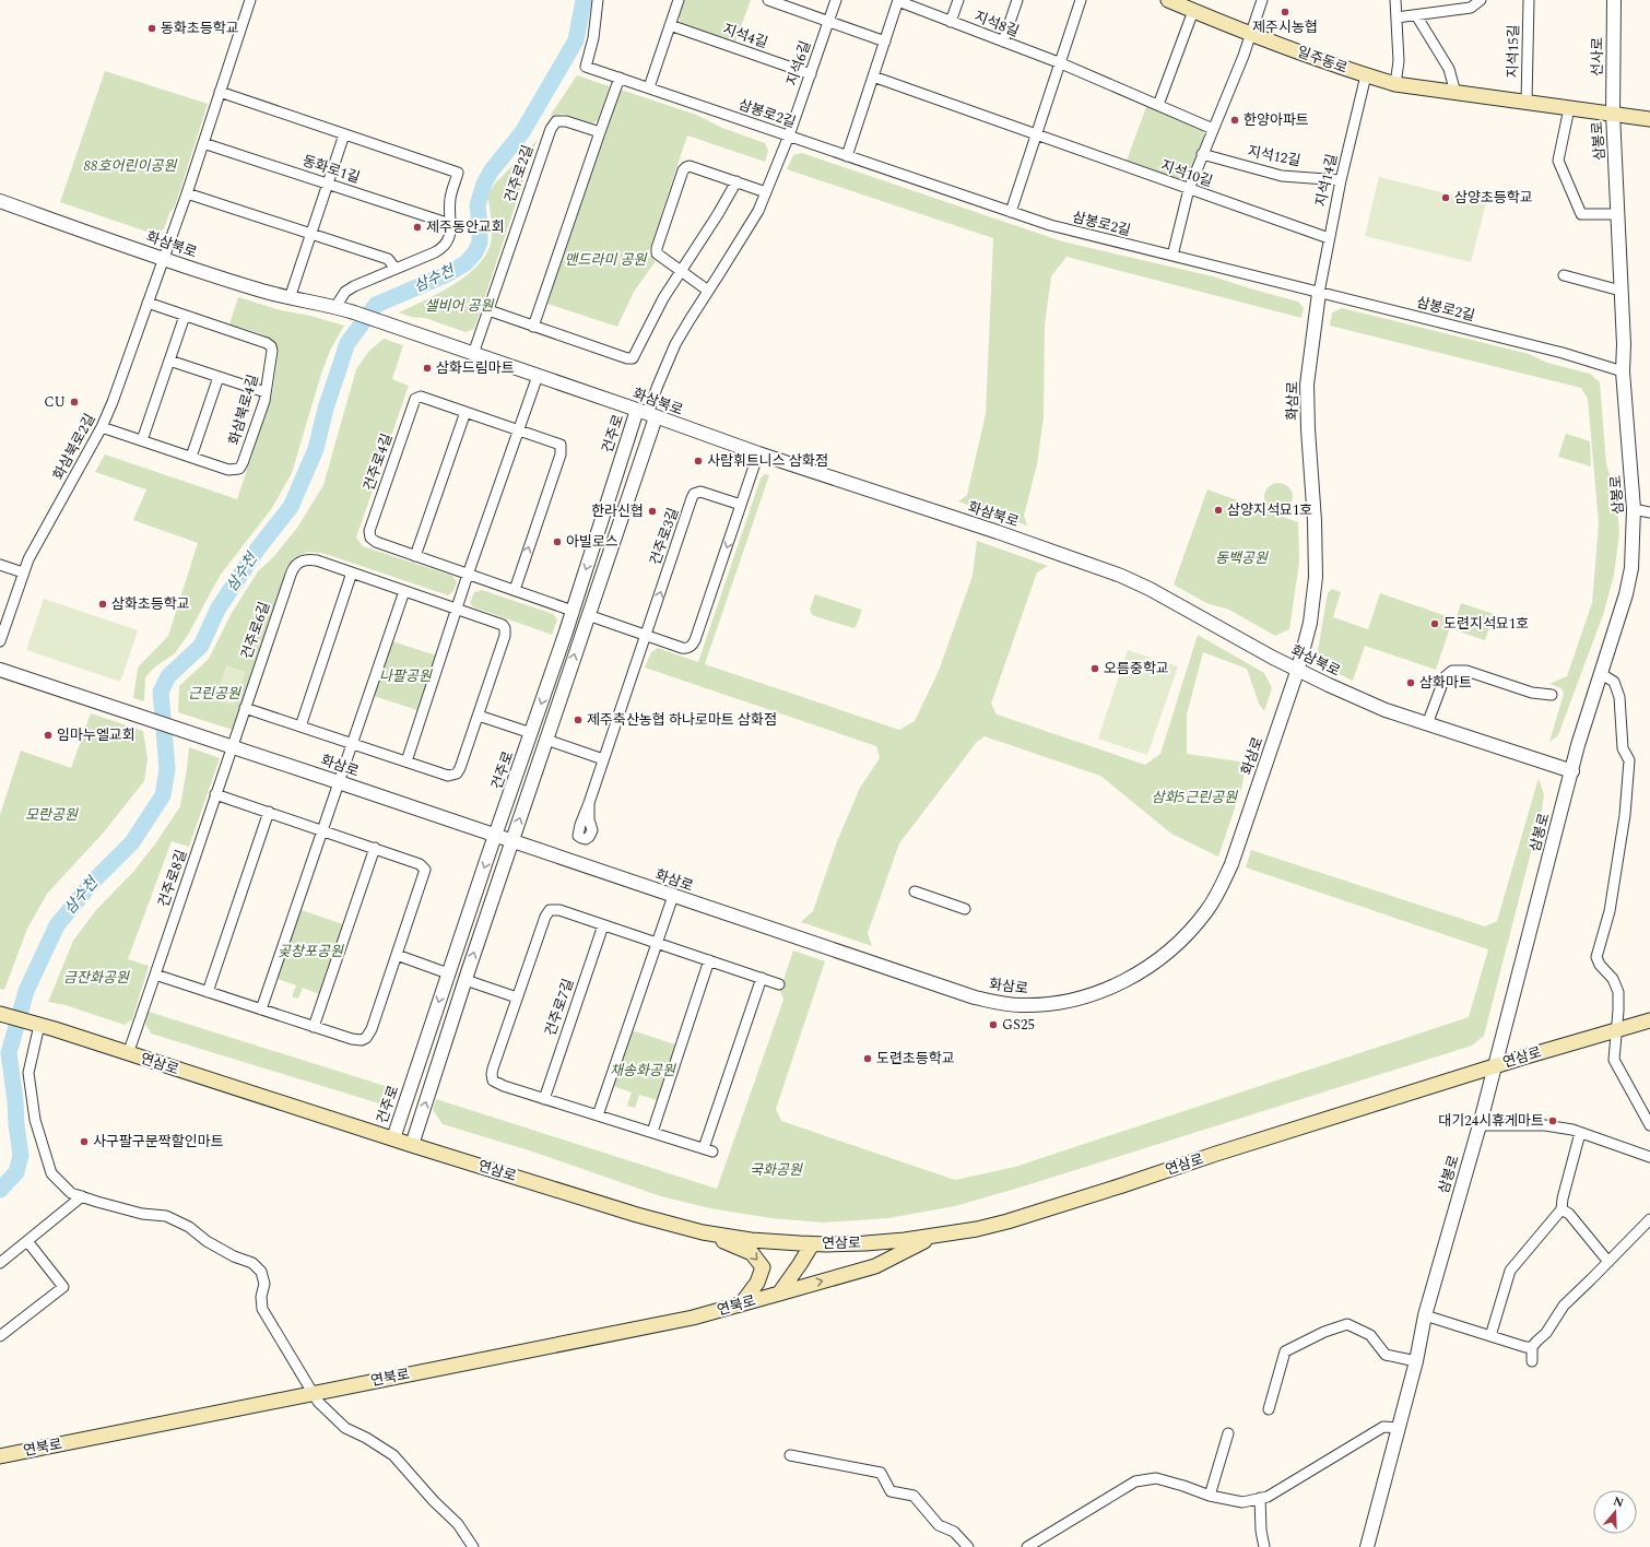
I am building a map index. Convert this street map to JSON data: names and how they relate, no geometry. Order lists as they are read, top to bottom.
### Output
{
  "streets": {
    "main road": ["일주동로", "연삼로", "연북로"],
    "street": [
      "지석8길",
      "지석4길",
      "지석15길",
      "선사로",
      "지석6길",
      "삼봉로2길",
      "삼봉로",
      "지석12길",
      "동화로1길",
      "건주로2길",
      "지석10길",
      "지석14길",
      "화삼북로",
      "화삼로",
      "화삼북로4길",
      "건주로",
      "화삼북로2길",
      "건주로4길",
      "건주로3길",
      "건주로6길",
      "건주로8길",
      "건주로7길"
    ]
  },
  "crossings": [
    ["지석8길", "삼봉로2길"],
    ["지석4길", "지석6길"],
    ["지석15길", "일주동로"],
    ["선사로", "일주동로"],
    ["선사로", "삼봉로"],
    ["일주동로", "삼봉로"],
    ["일주동로", "지석14길"],
    ["지석6길", "삼봉로2길"],
    ["지석6길", "건주로"],
    ["삼봉로2길", "삼봉로"],
    ["삼봉로2길", "지석14길"],
    ["삼봉로2길", "화삼로"],
    ["삼봉로2길", "건주로"],
    ["삼봉로", "화삼북로"],
    ["삼봉로", "연삼로"],
    ["지석12길", "지석14길"],
    ["건주로2길", "화삼북로"],
    ["지석10길", "지석14길"],
    ["지석14길", "화삼로"],
    ["화삼북로", "화삼로"],
    ["화삼북로", "건주로"],
    ["화삼북로", "화삼북로2길"],
    ["화삼로", "건주로"],
    ["화삼로", "건주로8길"],
    ["화삼북로4길", "화삼북로2길"],
    ["건주로", "건주로4길"],
    ["건주로", "연삼로"],
    ["건주로6길", "건주로8길"],
    ["건주로8길", "연삼로"],
    ["연삼로", "연북로"]
  ],
  "one_way": ["건주로3길"],
  "water": ["삼수천"],
  "parks": [
    "88호어린이공원",
    "맨드라미 공원",
    "샐비어 공원",
    "동백공원",
    "나팔공원",
    "근린공원",
    "삼화5근린공원",
    "모란공원",
    "곶창포공원",
    "금잔화공원",
    "채송화공원",
    "국화공원"
  ],
  "places": [
    "제주시농협",
    "동화초등학교",
    "한양아파트",
    "삼양초등학교",
    "제주동안교회",
    "삼화드림마트",
    "CU",
    "사람휘트니스 삼화점",
    "삼양지석묘1호",
    "한라신협",
    "아빌로스",
    "삼화초등학교",
    "도련지석묘1호",
    "오름중학교",
    "삼화마트",
    "제주축산농협 하나로마트 삼화점",
    "임마누엘교회",
    "GS25",
    "도련초등학교",
    "대기24시휴게마트",
    "사구팔구문짝할인마트"
  ],
  "north": "top"
}
